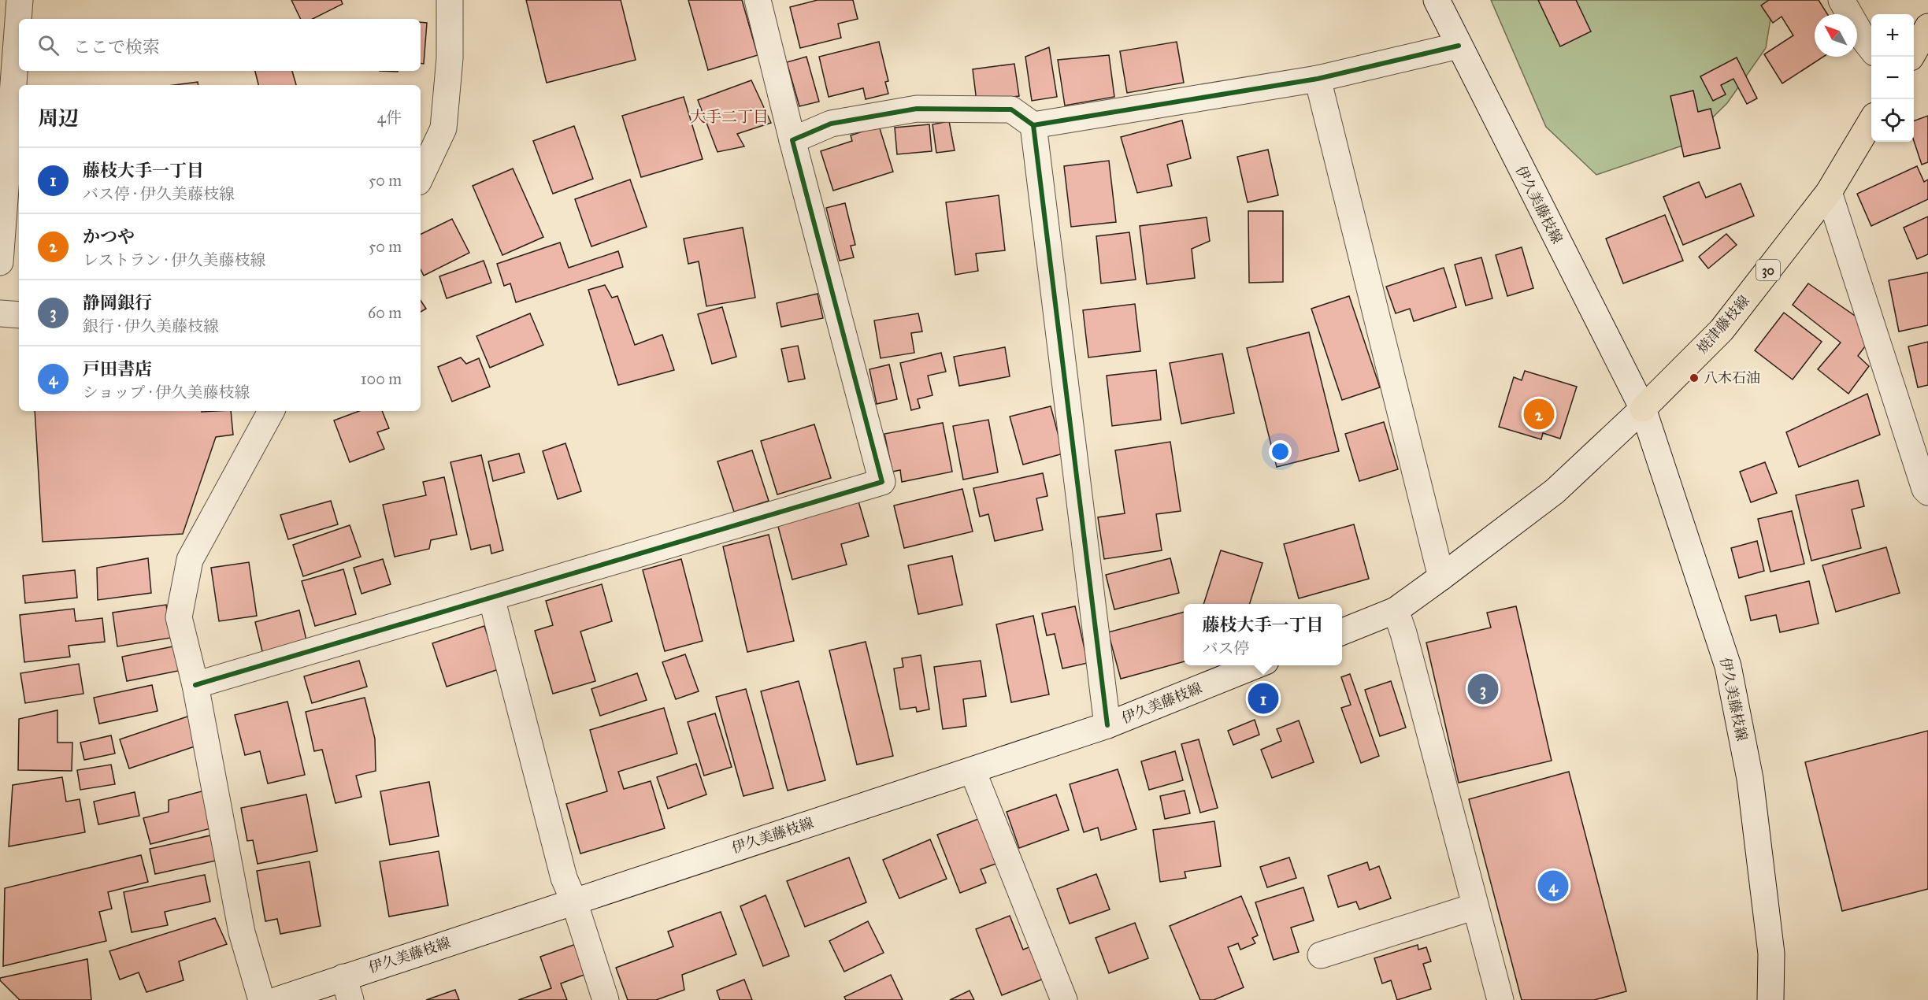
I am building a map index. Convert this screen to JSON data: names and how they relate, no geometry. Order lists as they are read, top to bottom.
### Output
{
  "streets": {
    "main road": ["30", "焼津藤枝線"],
    "street": ["伊久美藤枝線"]
  },
  "crossings": [
    ["伊久美藤枝線", "焼津藤枝線"]
  ],
  "districts": ["大手二丁目"],
  "places": ["八木石油"],
  "north": "top left",
  "page": {
    "map_buttons": ["+", "−"],
    "search": "ここで検索",
    "heading": ["周辺", "4件"],
    "list": [
      {
        "mark": "1",
        "name": "藤枝大手一丁目",
        "note": "バス停 · 伊久美藤枝線",
        "value": "50 m"
      },
      {
        "mark": "2",
        "name": "かつや",
        "note": "レストラン · 伊久美藤枝線",
        "value": "50 m"
      },
      {
        "mark": "3",
        "name": "静岡銀行",
        "note": "銀行 · 伊久美藤枝線",
        "value": "60 m"
      },
      {
        "mark": "4",
        "name": "戸田書店",
        "note": "ショップ · 伊久美藤枝線",
        "value": "100 m"
      }
    ],
    "pins": [
      "2",
      "3",
      "1",
      "4"
    ],
    "popup": ["藤枝大手一丁目", "バス停"]
  }
}
